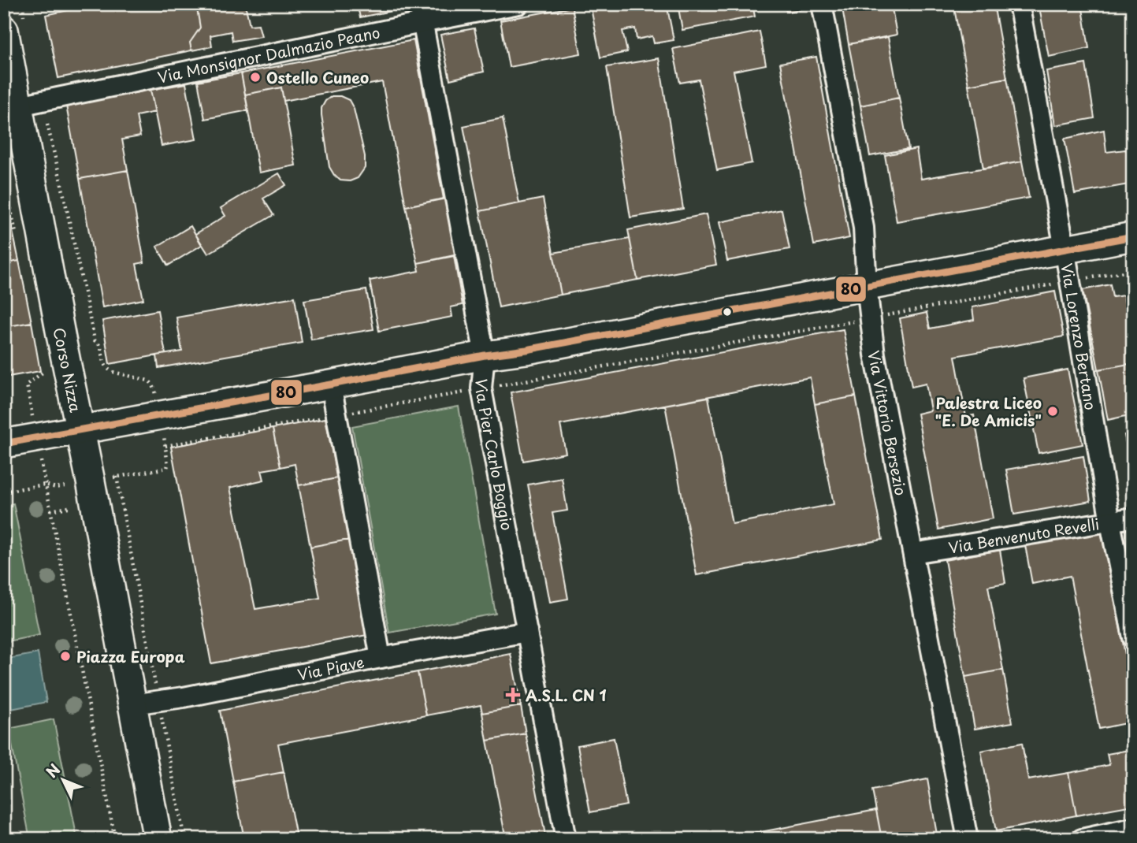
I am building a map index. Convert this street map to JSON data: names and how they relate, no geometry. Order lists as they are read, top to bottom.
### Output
{
  "streets": {
    "street": [
      "Via Monsignor Dalmazio Peano",
      "Via Lorenzo Bertano",
      "Corso Nizza",
      "Via Vittorio Bersezio",
      "Via Pier Carlo Boggio",
      "Via Benvenuto Revelli",
      "Via Piave"
    ]
  },
  "crossings": [
    ["Via Monsignor Dalmazio Peano", "Corso Nizza"],
    ["Via Monsignor Dalmazio Peano", "Via Pier Carlo Boggio"],
    ["Via Lorenzo Bertano", "Via Benvenuto Revelli"],
    ["Corso Nizza", "Via Piave"],
    ["Via Vittorio Bersezio", "Via Benvenuto Revelli"],
    ["Via Pier Carlo Boggio", "Via Piave"]
  ],
  "places": {
    "other": ["Ostello Cuneo", "Palestra Liceo \"E. De Amicis\"", "Piazza Europa"],
    "health": ["A.S.L. CN 1"]
  },
  "lines": ["transit line 80"],
  "north": "top left"
}
